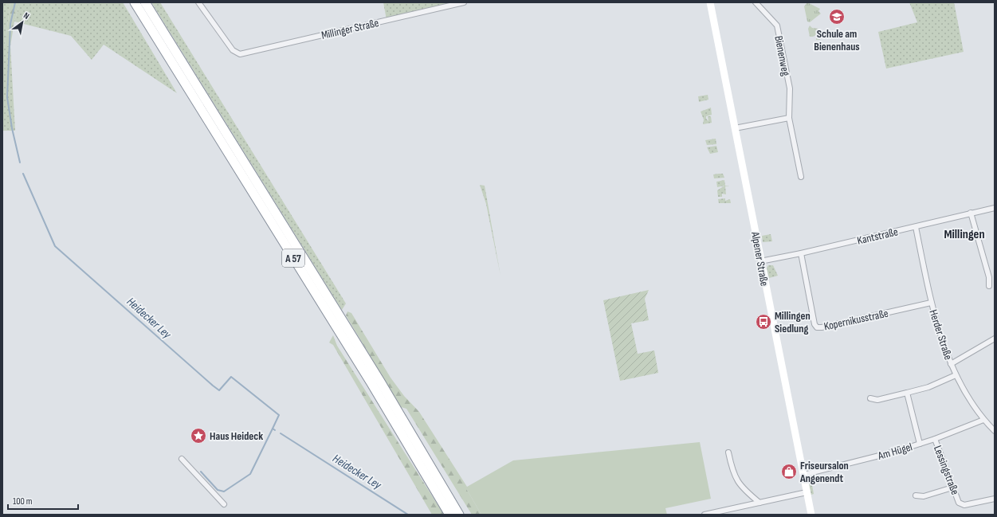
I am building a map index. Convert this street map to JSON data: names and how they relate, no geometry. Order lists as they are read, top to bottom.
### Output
{
  "streets": {
    "highway": ["A 57"],
    "street": [
      "Millinger Straße",
      "Bienenweg",
      "Kantstraße",
      "Alpener Straße",
      "Kopernikusstraße",
      "Herder Straße",
      "Am Hügel",
      "Lessingstraße"
    ]
  },
  "crossings": [
    ["Kantstraße", "Alpener Straße"],
    ["Kantstraße", "Kopernikusstraße"],
    ["Kantstraße", "Herder Straße"],
    ["Alpener Straße", "Am Hügel"],
    ["Kopernikusstraße", "Herder Straße"],
    ["Herder Straße", "Am Hügel"],
    ["Am Hügel", "Lessingstraße"]
  ],
  "districts": ["Millingen"],
  "water": ["Heidecker Ley"],
  "places": {
    "school or university": ["Schule am Bienenhaus"],
    "bus stop": ["Millingen Siedlung"],
    "place": ["Haus Heideck"],
    "shop": ["Friseursalon Angenendt"]
  },
  "scale_bar": "100 m",
  "north": "top right"
}
